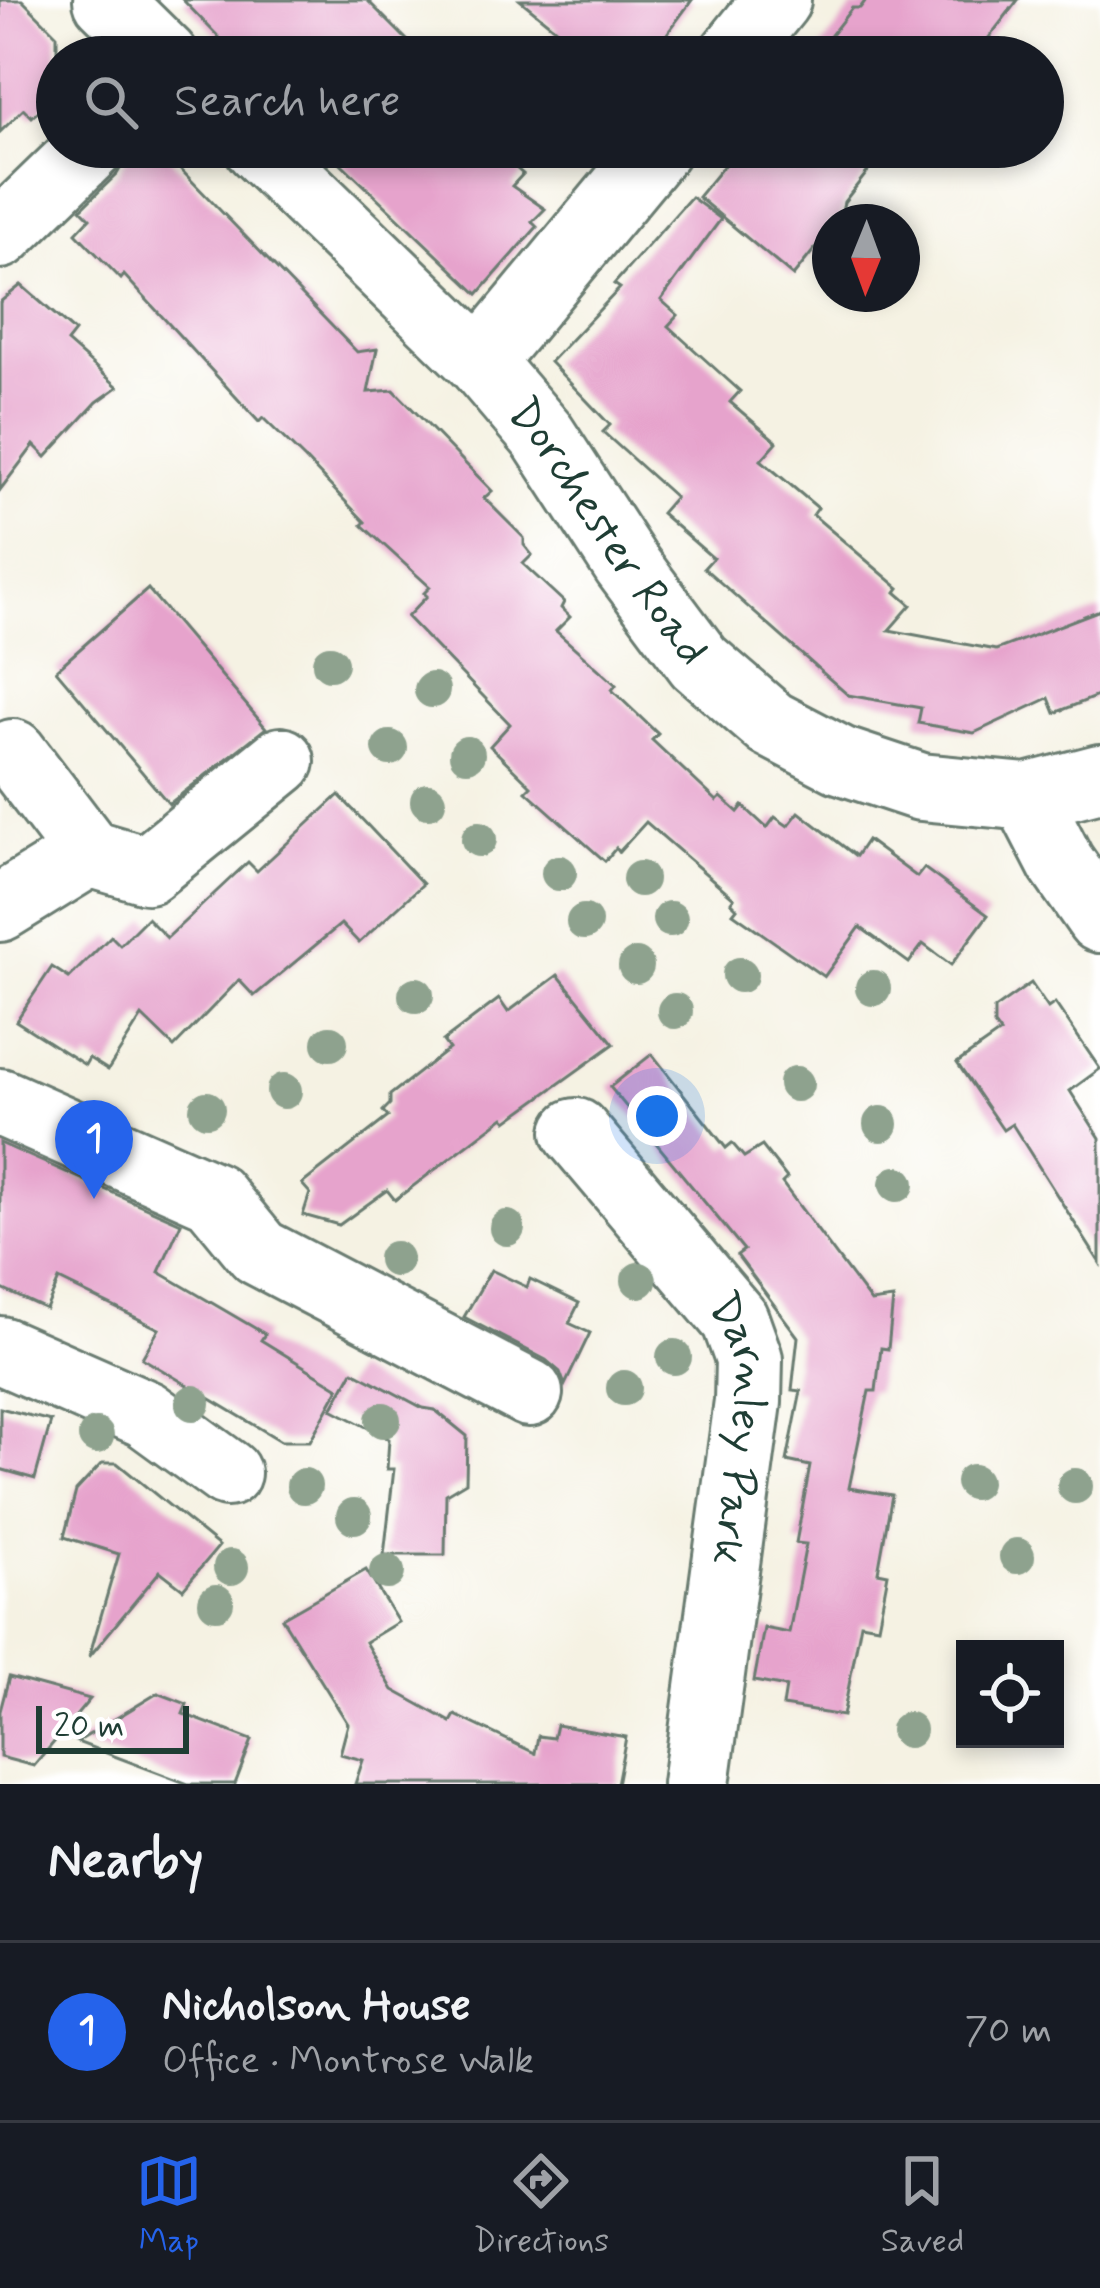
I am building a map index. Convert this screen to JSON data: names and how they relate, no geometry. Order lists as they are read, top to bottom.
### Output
{
  "streets": {
    "street": ["Dorchester Road", "Darnley Park"]
  },
  "scale_bar": "20 m",
  "north": "bottom",
  "page": {
    "search": "Search here",
    "pins": "1",
    "scale": "20 m",
    "heading": "Nearby",
    "list": [
      {
        "mark": "1",
        "name": "Nicholson House",
        "note": "Office · Montrose Walk",
        "value": "70 m"
      }
    ],
    "nav": ["Map", "Directions", "Saved"]
  }
}
